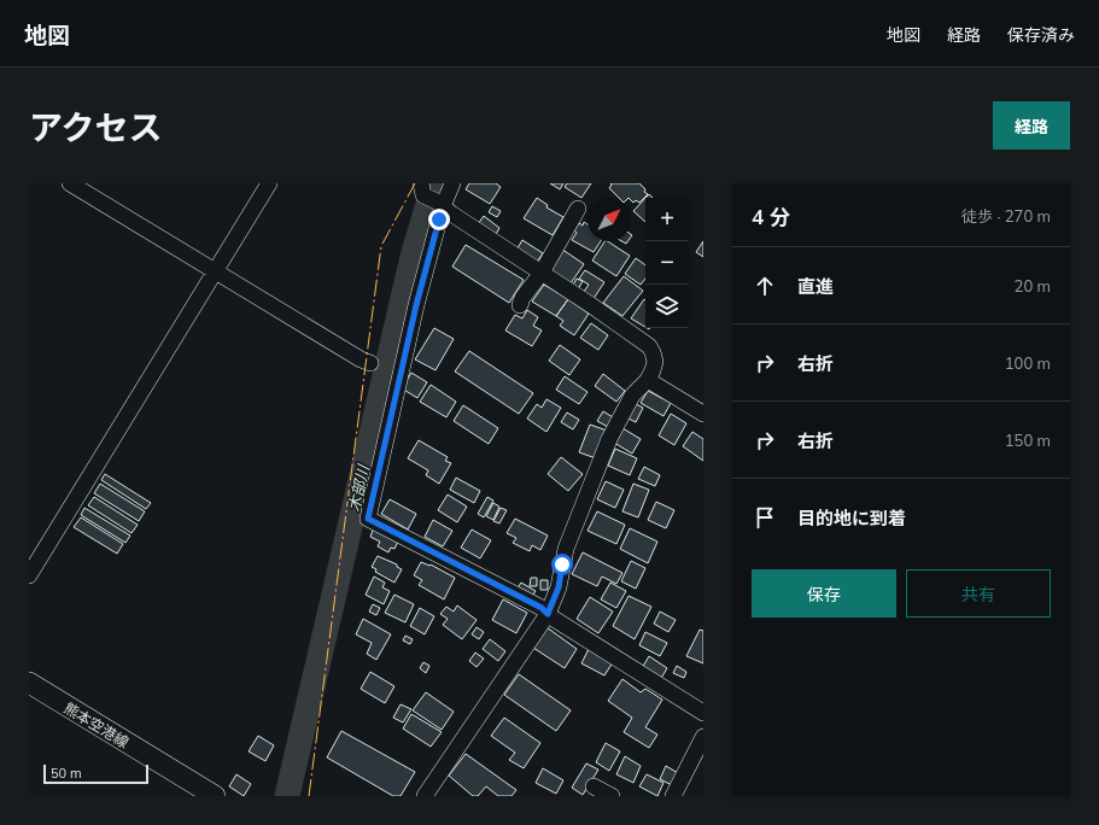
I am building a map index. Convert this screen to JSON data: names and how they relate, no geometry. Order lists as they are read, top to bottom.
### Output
{
  "streets": {
    "main road": ["熊本空港線"]
  },
  "water": ["木部川"],
  "scale_bar": "50 m",
  "north": "top right",
  "page": {
    "header": "地図",
    "nav": ["地図", "経路", "保存済み"],
    "title": "アクセス",
    "buttons": [
      "経路",
      ["保存", "共有"]
    ],
    "heading": ["4 分", "徒歩 · 270 m"],
    "map_buttons": ["+", "−"],
    "list": [
      ["直進", "20 m"],
      ["右折", "100 m"],
      ["右折", "150 m"],
      "目的地に到着"
    ],
    "scale": "50 m"
  }
}
